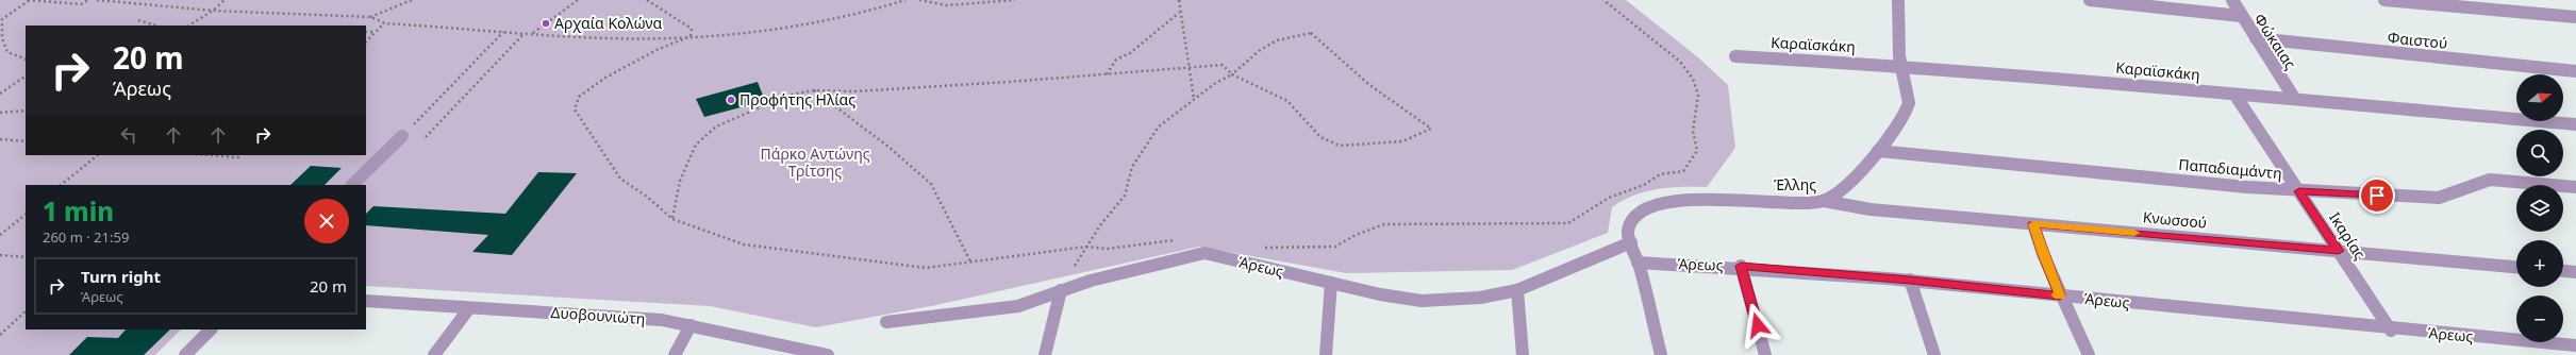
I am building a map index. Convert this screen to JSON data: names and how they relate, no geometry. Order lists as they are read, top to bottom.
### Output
{
  "streets": {
    "street": [
      "Φαιστού",
      "Φώκαιας",
      "Καραϊσκάκη",
      "Παπαδιαμάντη",
      "Έλλης",
      "Κνωσσού",
      "Ικαρίας",
      "Άρεως",
      "Δυοβουνιώτη"
    ]
  },
  "crossings": [
    ["Φαιστού", "Φώκαιας"],
    ["Φώκαιας", "Καραϊσκάκη"],
    ["Καραϊσκάκη", "Έλλης"],
    ["Καραϊσκάκη", "Ικαρίας"],
    ["Παπαδιαμάντη", "Έλλης"],
    ["Παπαδιαμάντη", "Ικαρίας"],
    ["Έλλης", "Κνωσσού"],
    ["Έλλης", "Άρεως"],
    ["Κνωσσού", "Ικαρίας"],
    ["Ικαρίας", "Άρεως"]
  ],
  "parks": ["Πάρκο Αντώνης Τρίτσης"],
  "places": ["Αρχαία Κολώνα", "Προφήτης Ηλίας"],
  "north": "right",
  "page": {
    "turn": ["20 m", "Άρεως"],
    "map_buttons": ["+", "−"],
    "heading": ["1 min", "260 m · 21:59"],
    "list": [
      {
        "name": "Turn right",
        "note": "Άρεως",
        "value": "20 m"
      }
    ]
  }
}
